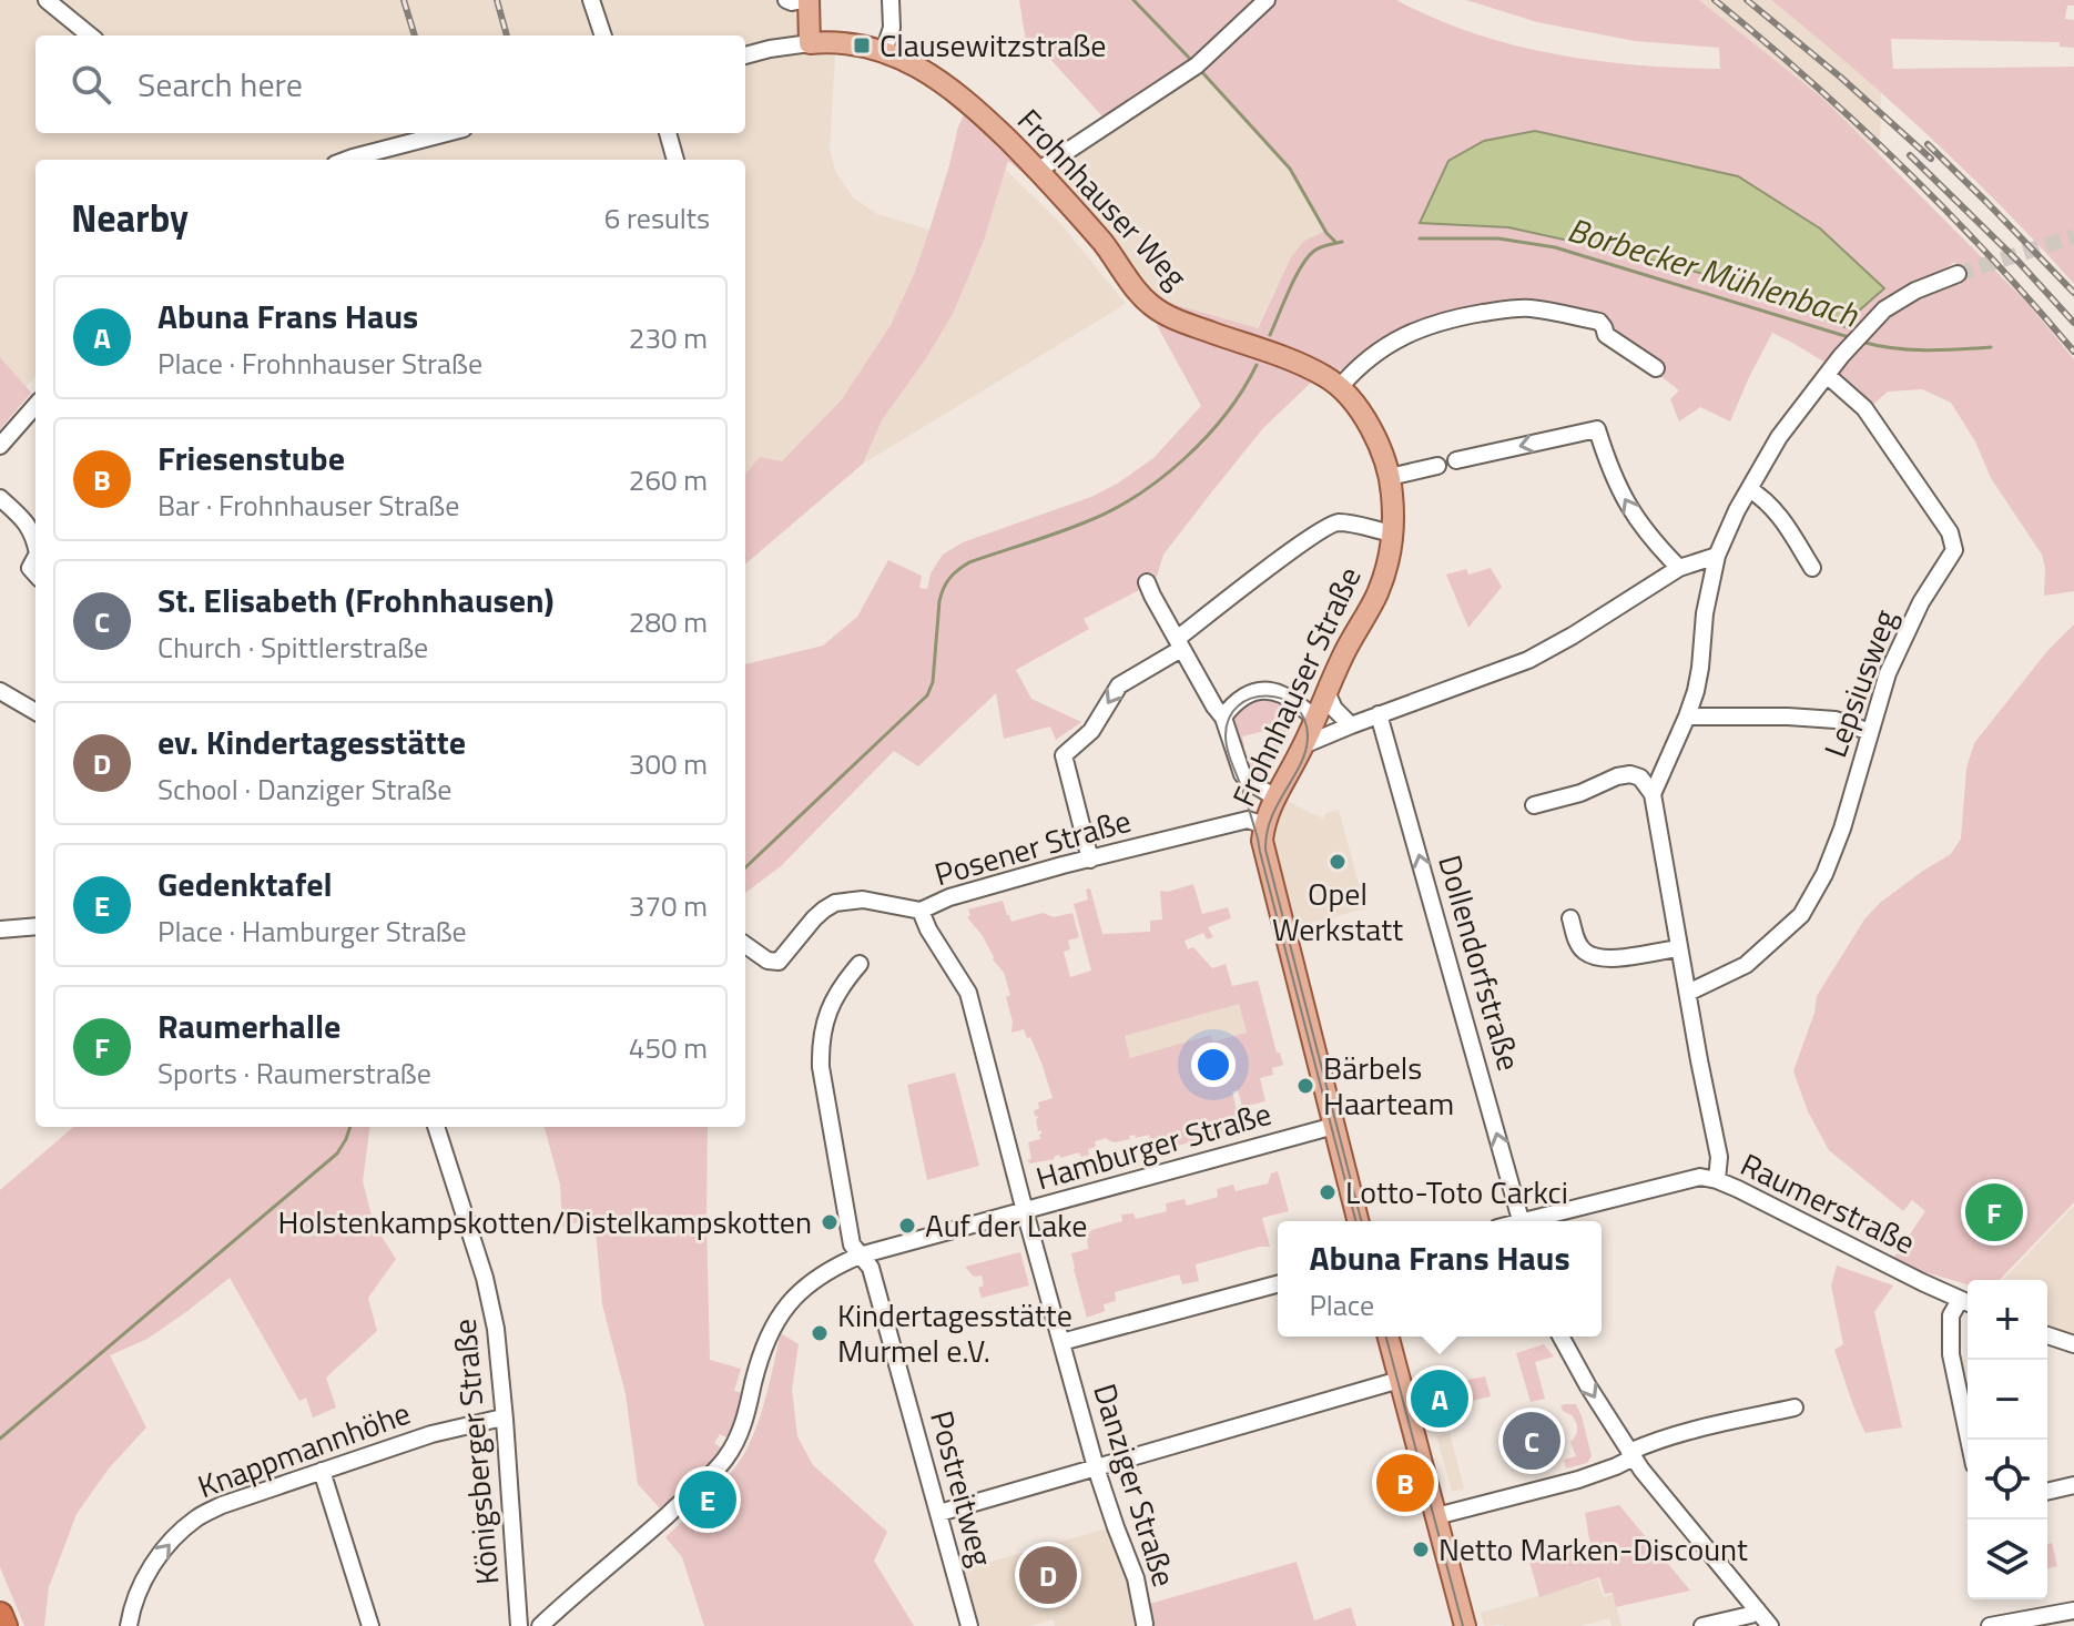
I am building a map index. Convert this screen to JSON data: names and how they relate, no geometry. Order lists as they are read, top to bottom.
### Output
{
  "streets": {
    "main road": ["Frohnhauser Weg", "Frohnhauser Straße"],
    "street": [
      "Lepsiusweg",
      "Posener Straße",
      "Dollendorfstraße",
      "Hamburger Straße",
      "Raumerstraße",
      "Knappmannhöhe",
      "Königsberger Straße",
      "Danziger Straße",
      "Postreitweg"
    ]
  },
  "crossings": [
    ["Frohnhauser Weg", "Frohnhauser Straße"],
    ["Frohnhauser Straße", "Posener Straße"],
    ["Frohnhauser Straße", "Hamburger Straße"],
    ["Posener Straße", "Danziger Straße"],
    ["Hamburger Straße", "Danziger Straße"],
    ["Hamburger Straße", "Postreitweg"],
    ["Knappmannhöhe", "Königsberger Straße"]
  ],
  "one_way": ["Dollendorfstraße", "Knappmannhöhe"],
  "water": ["Borbecker Mühlenbach"],
  "places": {
    "transit": ["Clausewitzstraße"],
    "other": [
      "Opel Werkstatt",
      "Bärbels Haarteam",
      "Lotto-Toto Carkci",
      "Holstenkampskotten/Distelkampskotten",
      "Auf der Lake",
      "Kindertagesstätte Murmel e.V.",
      "Netto Marken-Discount"
    ]
  },
  "page": {
    "search": "Search here",
    "heading": ["Nearby", "6 results"],
    "list": [
      {
        "mark": "A",
        "name": "Abuna Frans Haus",
        "note": "Place · Frohnhauser Straße",
        "value": "230 m"
      },
      {
        "mark": "B",
        "name": "Friesenstube",
        "note": "Bar · Frohnhauser Straße",
        "value": "260 m"
      },
      {
        "mark": "C",
        "name": "St. Elisabeth (Frohnhausen)",
        "note": "Church · Spittlerstraße",
        "value": "280 m"
      },
      {
        "mark": "D",
        "name": "ev. Kindertagesstätte",
        "note": "School · Danziger Straße",
        "value": "300 m"
      },
      {
        "mark": "E",
        "name": "Gedenktafel",
        "note": "Place · Hamburger Straße",
        "value": "370 m"
      },
      {
        "mark": "F",
        "name": "Raumerhalle",
        "note": "Sports · Raumerstraße",
        "value": "450 m"
      }
    ],
    "pins": [
      "F",
      "A",
      "C",
      "B",
      "E",
      "D"
    ],
    "popup": ["Abuna Frans Haus", "Place"],
    "map_buttons": ["+", "−"]
  }
}
